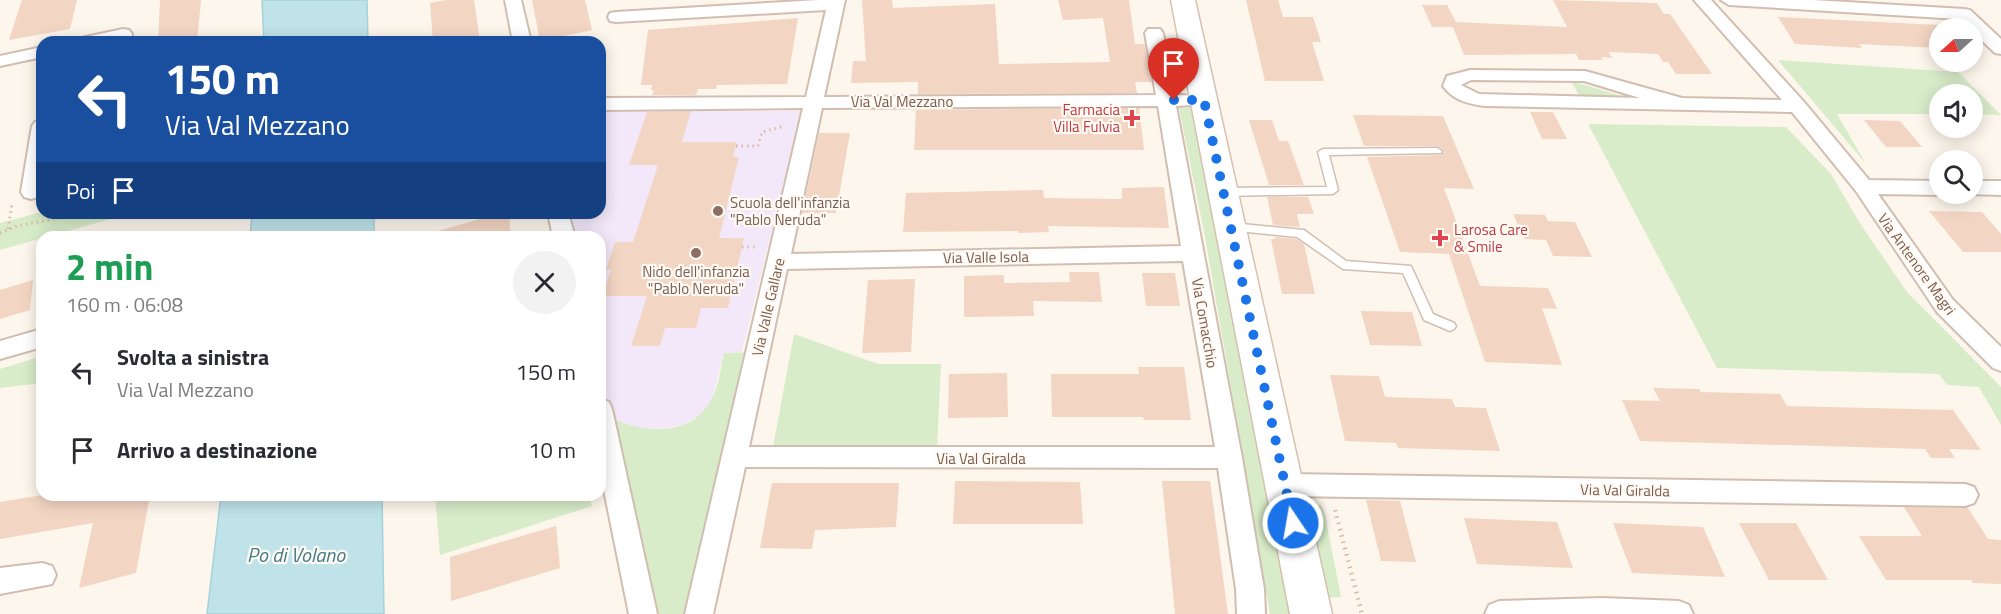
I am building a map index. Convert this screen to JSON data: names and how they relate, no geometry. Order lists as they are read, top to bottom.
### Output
{
  "streets": {
    "street": [
      "Via Val Mezzano",
      "Via Valle Isola",
      "Via Antenore Magri",
      "Via Valle Gallare",
      "Via Comacchio",
      "Via Val Giralda"
    ]
  },
  "crossings": [
    ["Via Val Mezzano", "Via Valle Gallare"],
    ["Via Val Mezzano", "Via Comacchio"],
    ["Via Valle Isola", "Via Valle Gallare"],
    ["Via Valle Isola", "Via Comacchio"],
    ["Via Valle Gallare", "Via Val Giralda"],
    ["Via Comacchio", "Via Val Giralda"]
  ],
  "water": ["Po di Volano"],
  "places": {
    "health": ["Farmacia Villa Fulvia", "Larosa Care & Smile"],
    "other": ["Scuola dell'infanzia \"Pablo Neruda\"", "Nido dell'infanzia \"Pablo Neruda\""]
  },
  "north": "left",
  "page": {
    "turn": ["150 m", "Via Val Mezzano"],
    "then": "Poi",
    "heading": ["2 min", "160 m · 06:08"],
    "list": [
      {
        "name": "Svolta a sinistra",
        "note": "Via Val Mezzano",
        "value": "150 m"
      },
      {
        "name": "Arrivo a destinazione",
        "value": "10 m"
      }
    ]
  }
}
